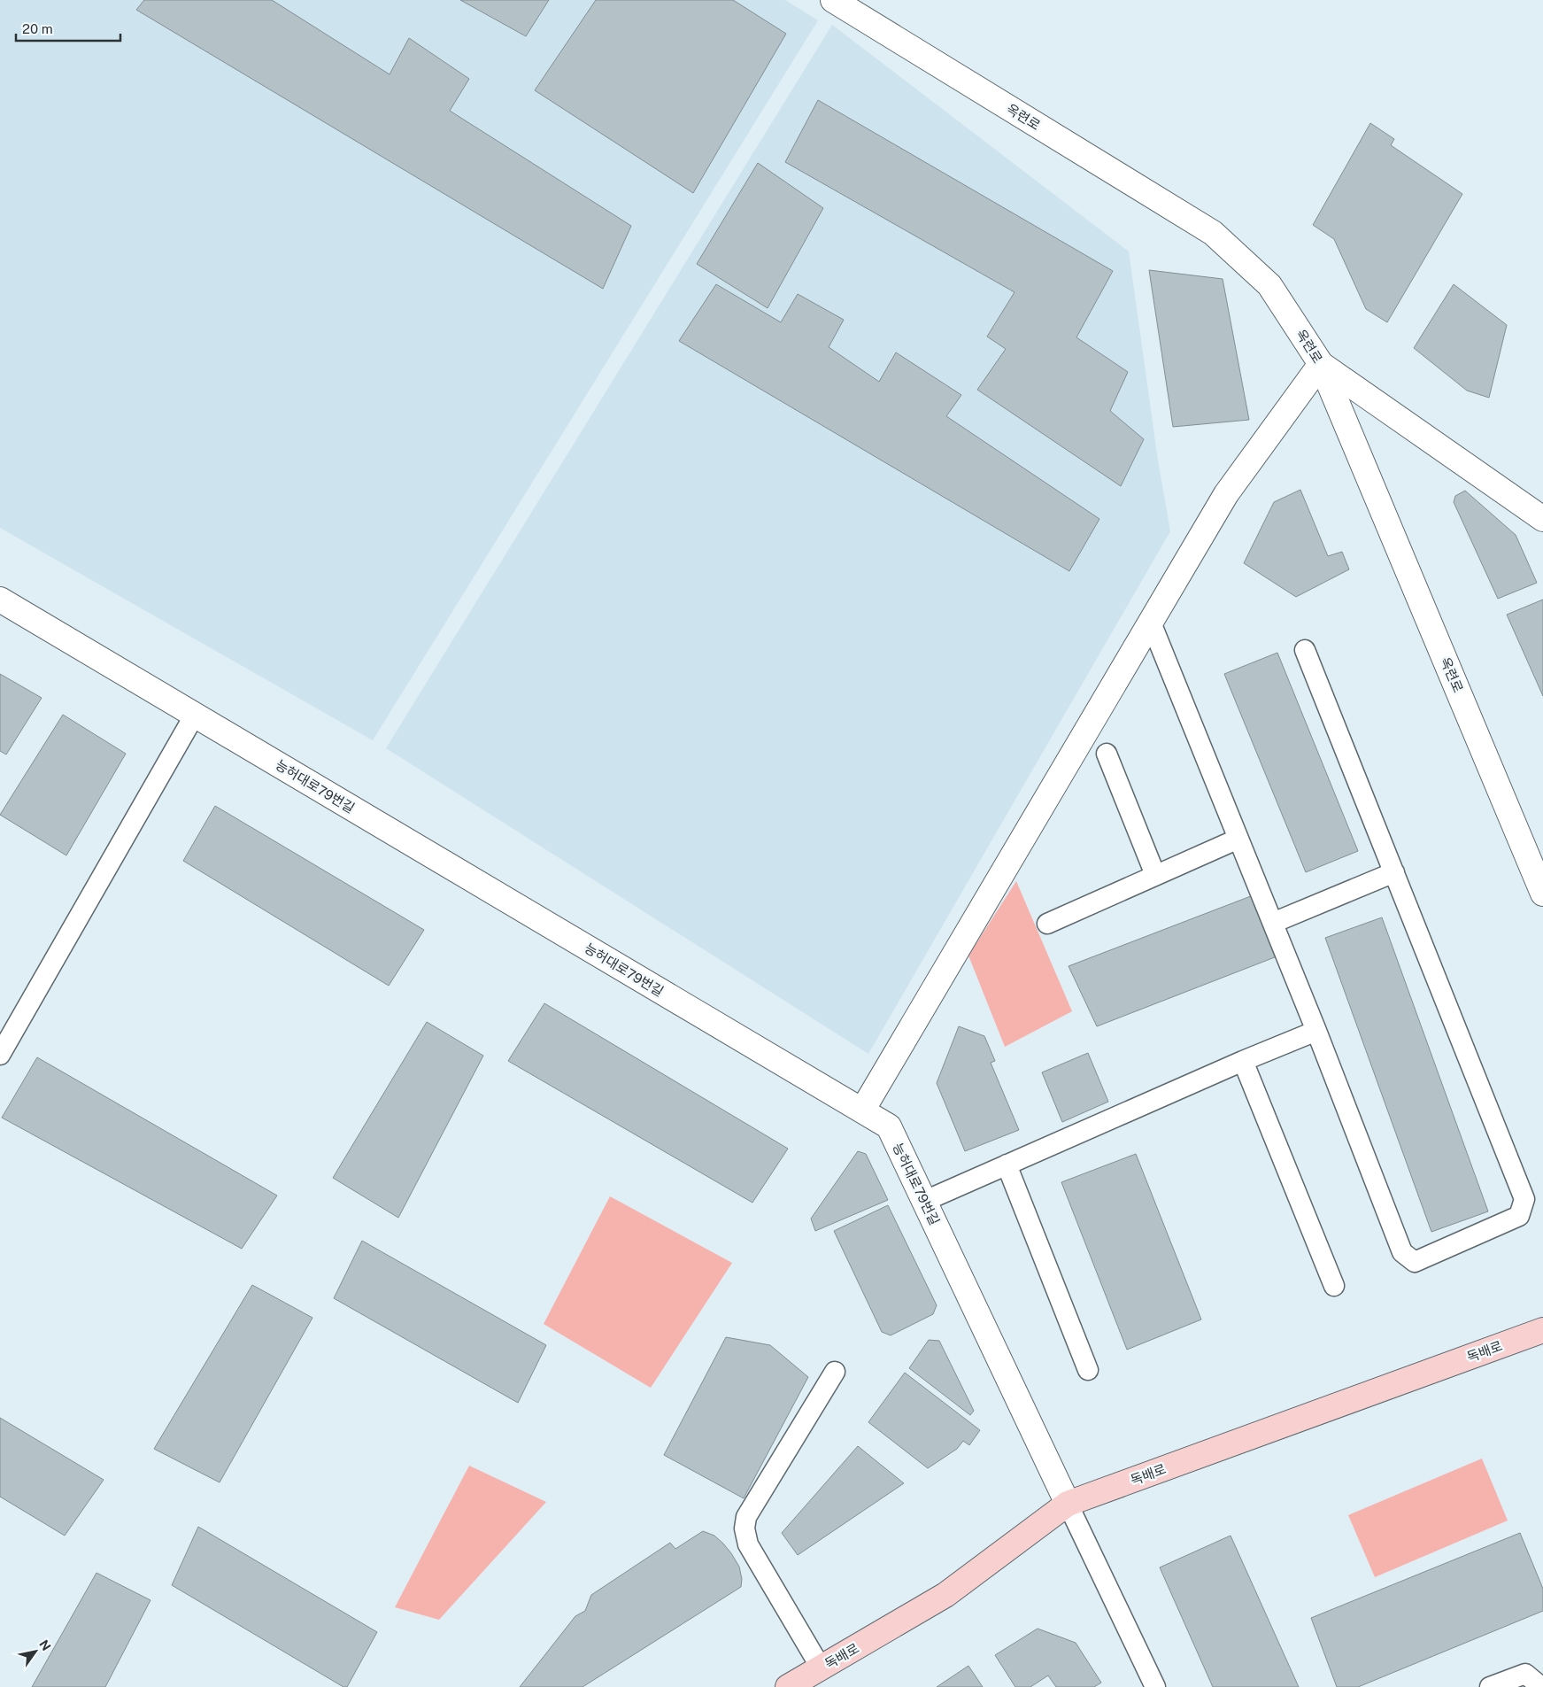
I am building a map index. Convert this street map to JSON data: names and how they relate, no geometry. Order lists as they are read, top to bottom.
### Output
{
  "streets": {
    "main road": ["독배로"],
    "street": ["옥련로", "능허대로79번길"]
  },
  "crossings": [
    ["능허대로79번길", "독배로"]
  ],
  "scale_bar": "20 m",
  "north": "top right"
}
